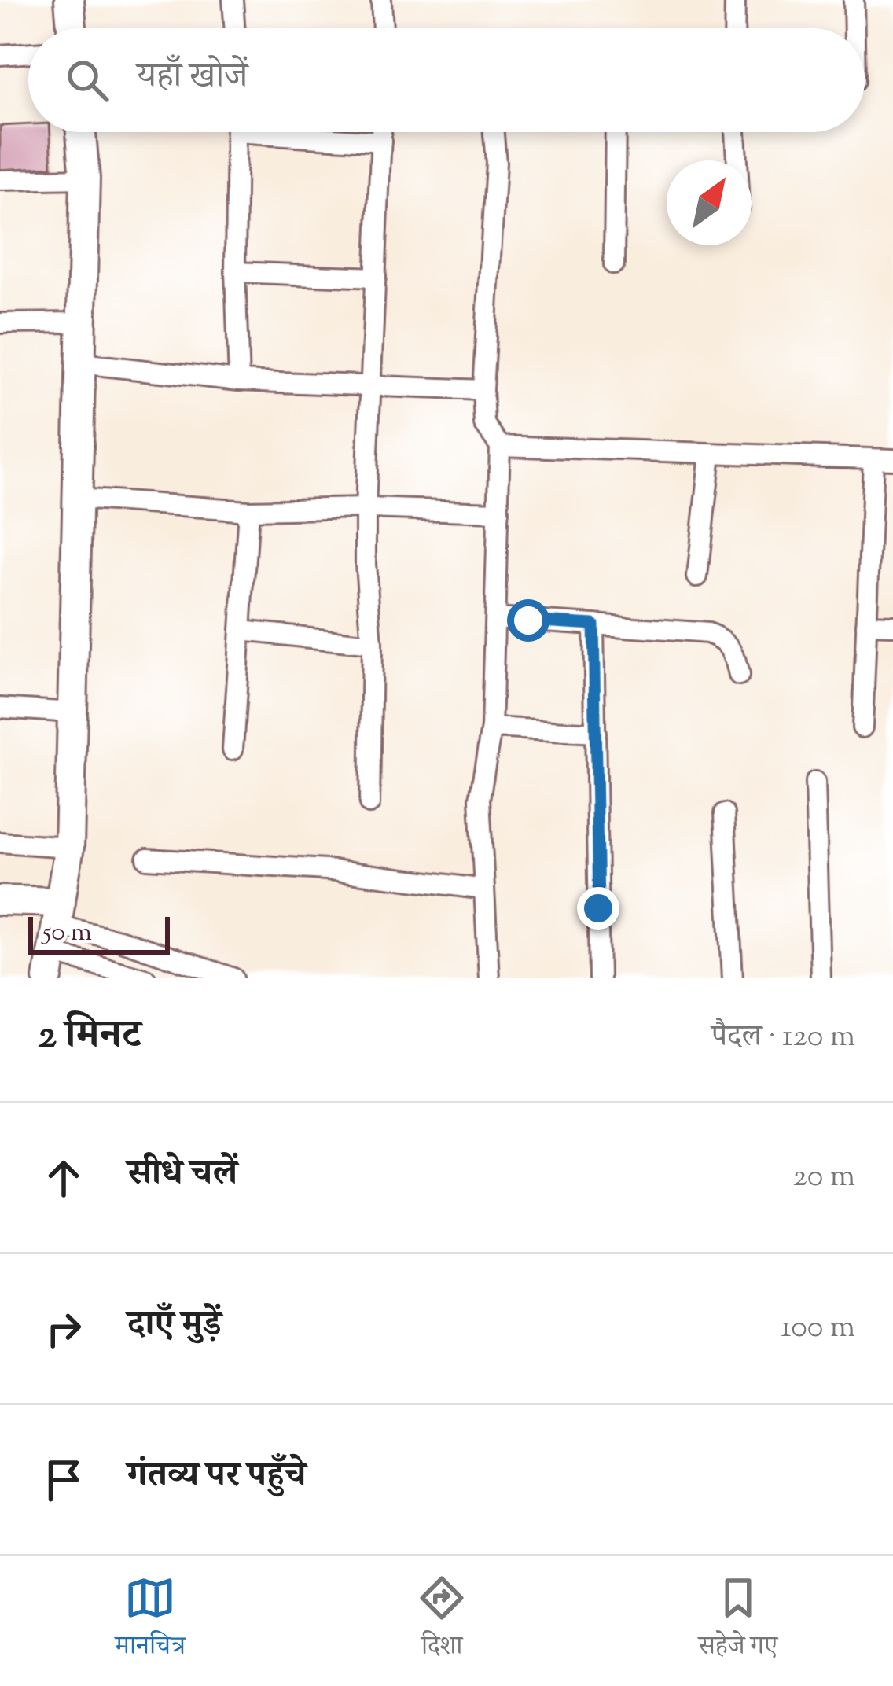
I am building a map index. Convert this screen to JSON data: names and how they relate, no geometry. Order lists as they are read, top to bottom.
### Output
{
  "scale_bar": "50 m",
  "north": "top right",
  "page": {
    "search": "यहाँ खोजें",
    "scale": "50 m",
    "heading": ["2 मिनट", "पैदल · 120 m"],
    "list": [
      ["सीधे चलें", "20 m"],
      ["दाएँ मुड़ें", "100 m"],
      "गंतव्य पर पहुँचे"
    ],
    "nav": ["मानचित्र", "दिशा", "सहेजे गए"]
  }
}
